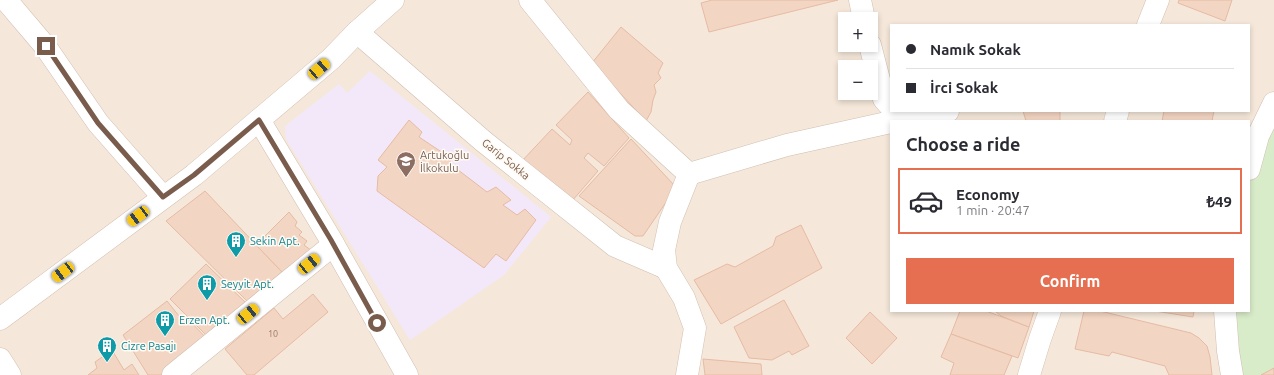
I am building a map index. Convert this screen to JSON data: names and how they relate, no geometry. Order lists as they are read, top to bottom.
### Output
{
  "streets": {
    "street": ["Garip Sokka"]
  },
  "places": {
    "school or university": ["Artukoğlu İlkokulu"],
    "building": [
      "Sekin Apt.",
      "Seyyit Apt.",
      "Erzen Apt.",
      "Cizre Pasajı"
    ]
  },
  "house_numbers": ["10"],
  "page": {
    "map_buttons": ["+", "−"],
    "banner": ["Namık Sokak", "İrci Sokak"],
    "heading": "Choose a ride",
    "list": [
      {
        "name": "Economy",
        "note": "1 min · 20:47",
        "value": "₺49"
      }
    ],
    "buttons": "Confirm"
  }
}
